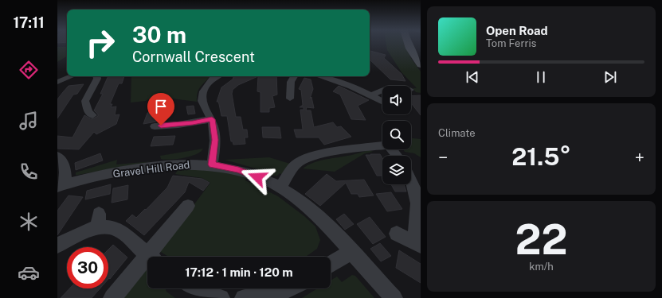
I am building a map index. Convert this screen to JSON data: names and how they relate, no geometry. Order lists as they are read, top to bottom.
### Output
{
  "streets": {
    "street": ["Gravel Hill Road"]
  },
  "page": {
    "tabs": "17:11",
    "turn": ["30 m", "Cornwall Crescent"],
    "song": ["Open Road", "Tom Ferris"],
    "tile": [
      "Climate",
      ["22", "km/h"]
    ],
    "heat": ["−", "21.5°", "+"],
    "limit": "30",
    "trip": "17:12 · 1 min · 120 m"
  }
}
